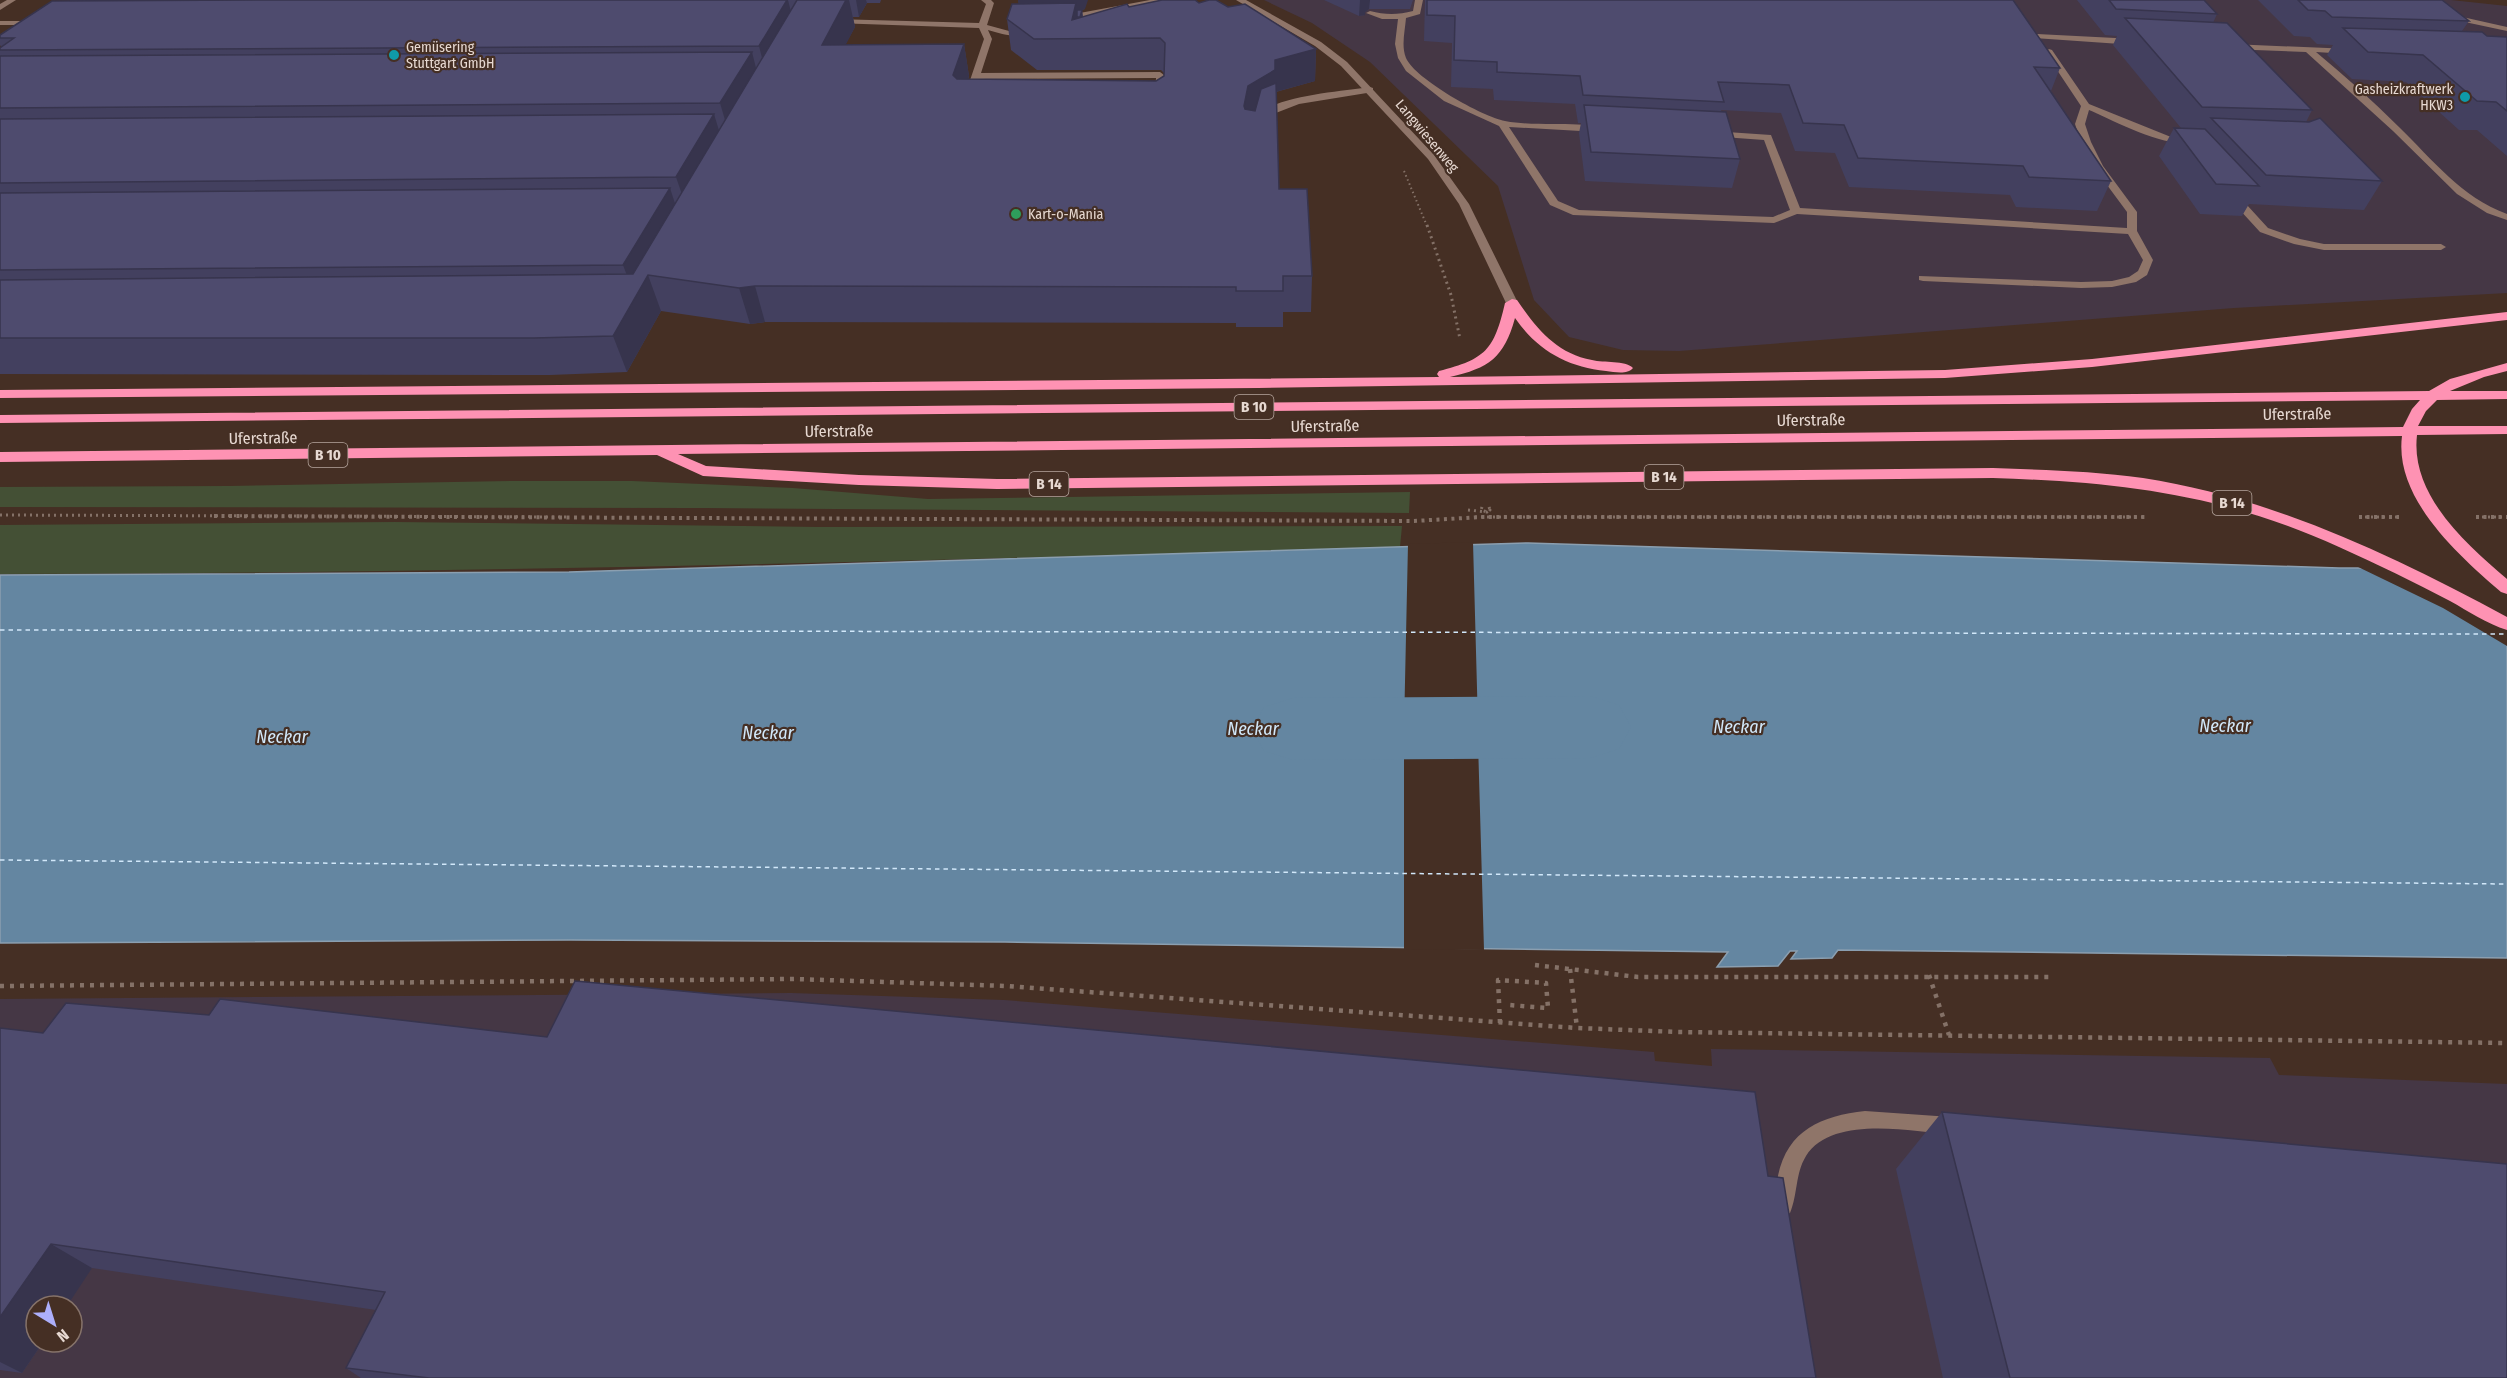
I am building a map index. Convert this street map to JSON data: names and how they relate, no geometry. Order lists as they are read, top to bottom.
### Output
{
  "streets": {
    "highway": ["B 10", "Uferstraße", "B 14"],
    "street": ["Langwiesenweg"]
  },
  "crossings": [
    ["Uferstraße", "B 14"]
  ],
  "water": ["Neckar"],
  "places": ["Gemüsering Stuttgart GmbH", "Gasheizkraftwerk HKW3", "Kart-o-Mania"],
  "north": "bottom right"
}
